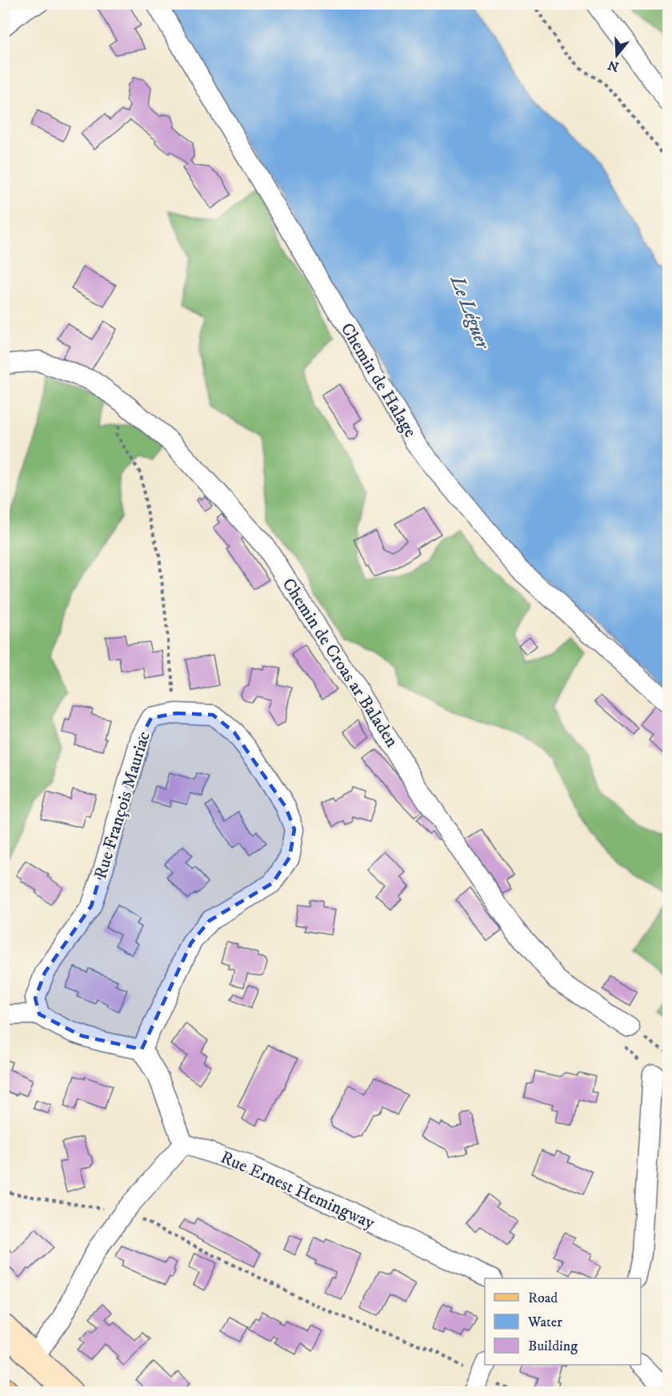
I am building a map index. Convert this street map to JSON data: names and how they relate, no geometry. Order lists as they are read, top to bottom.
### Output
{
  "streets": {
    "street": [
      "Chemin de Halage",
      "Chemin de Croas ar Baladen",
      "Rue François Mauriac",
      "Rue Ernest Hemingway"
    ]
  },
  "water": ["Le Léguer"],
  "legend": ["Road", "Water", "Building"],
  "north": "bottom"
}
